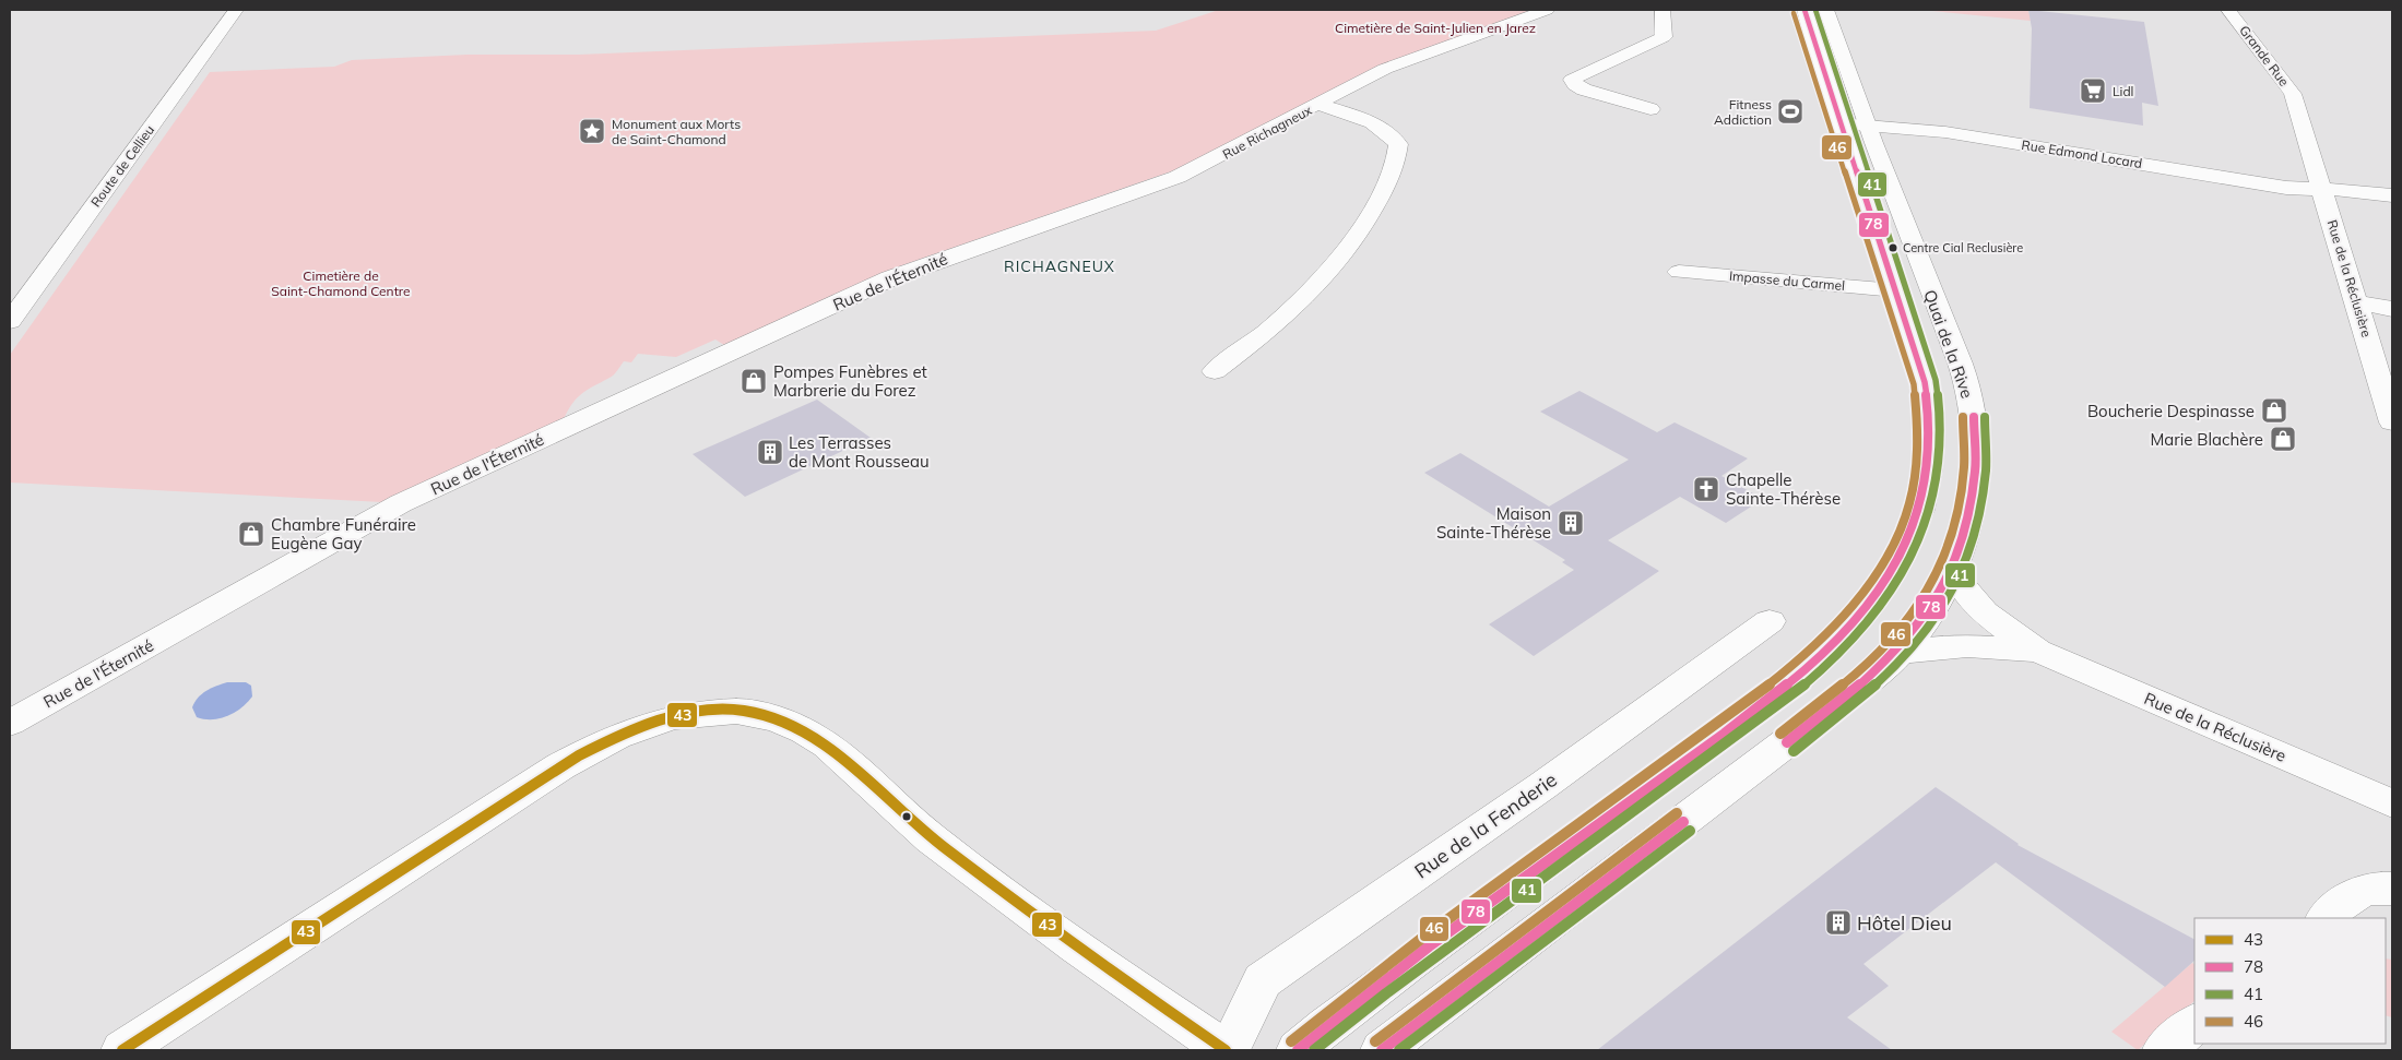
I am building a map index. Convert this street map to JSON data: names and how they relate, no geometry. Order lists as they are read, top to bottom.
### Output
{
  "streets": {
    "street": [
      "Grande Rue",
      "Rue Richagneux",
      "Rue Edmond Locard",
      "Route de Cellieu",
      "Rue de la Réclusière",
      "Impasse du Carmel",
      "Rue de l'Éternité",
      "Quai de la Rive",
      "Rue de la Fenderie"
    ]
  },
  "crossings": [
    ["Grande Rue", "Rue de la Réclusière"],
    ["Rue Richagneux", "Rue de l'Éternité"],
    ["Rue Edmond Locard", "Rue de la Réclusière"],
    ["Rue Edmond Locard", "Quai de la Rive"],
    ["Impasse du Carmel", "Quai de la Rive"]
  ],
  "districts": ["RICHAGNEUX"],
  "parks": ["Cimetière de Saint-Julien en Jarez", "Cimetière de Saint-Chamond Centre"],
  "places": {
    "supermarket": ["Lidl"],
    "sports": ["Fitness Addiction"],
    "place": ["Monument aux Morts de Saint-Chamond"],
    "other": ["Centre Cial Reclusière"],
    "shop": [
      "Pompes Funèbres et Marbrerie du Forez",
      "Boucherie Despinasse",
      "Marie Blachère",
      "Chambre Funéraire Eugène Gay"
    ],
    "building": ["Les Terrasses de Mont Rousseau", "Maison Sainte-Thérèse", "Hôtel Dieu"],
    "church": ["Chapelle Sainte-Thérèse"]
  },
  "lines": [
    "transit line 78",
    "transit line 41",
    "transit line 46",
    "transit line 43"
  ],
  "legend": [
    "43",
    "78",
    "41",
    "46"
  ]
}
